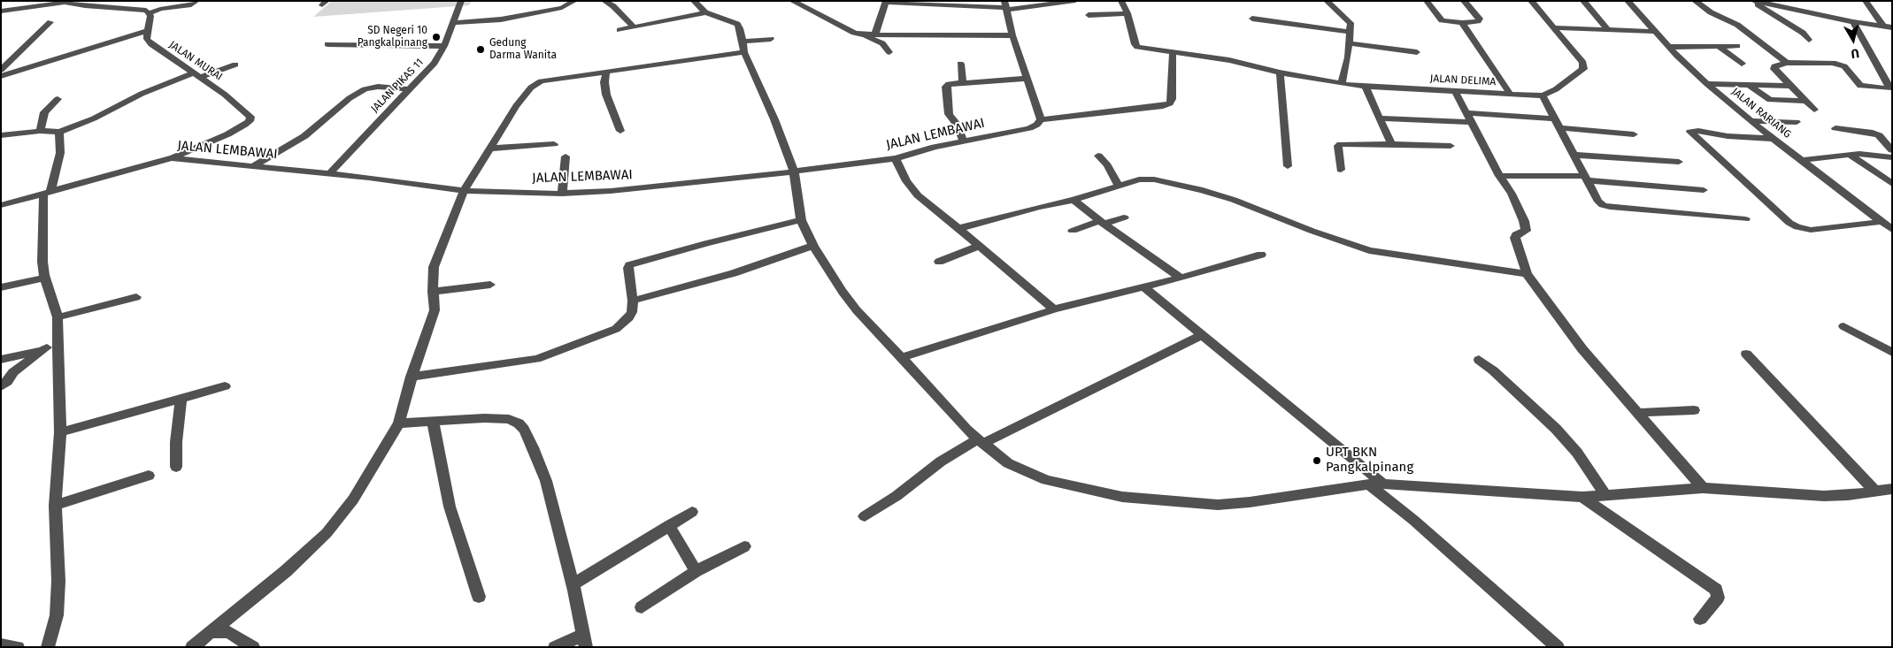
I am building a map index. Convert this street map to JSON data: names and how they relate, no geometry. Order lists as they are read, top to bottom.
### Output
{
  "streets": {
    "street": [
      "JALAN MURAI",
      "JALAN DELIMA",
      "JALAN PIKAS 11",
      "JALAN RARIANG",
      "JALAN LEMBAWAI"
    ]
  },
  "crossings": [
    ["JALAN MURAI", "JALAN LEMBAWAI"],
    ["JALAN PIKAS 11", "JALAN LEMBAWAI"]
  ],
  "places": ["SD Negeri 10 Pangkalpinang", "Gedung Darma Wanita", "UPT BKN Pangkalpinang"],
  "north": "bottom"
}
